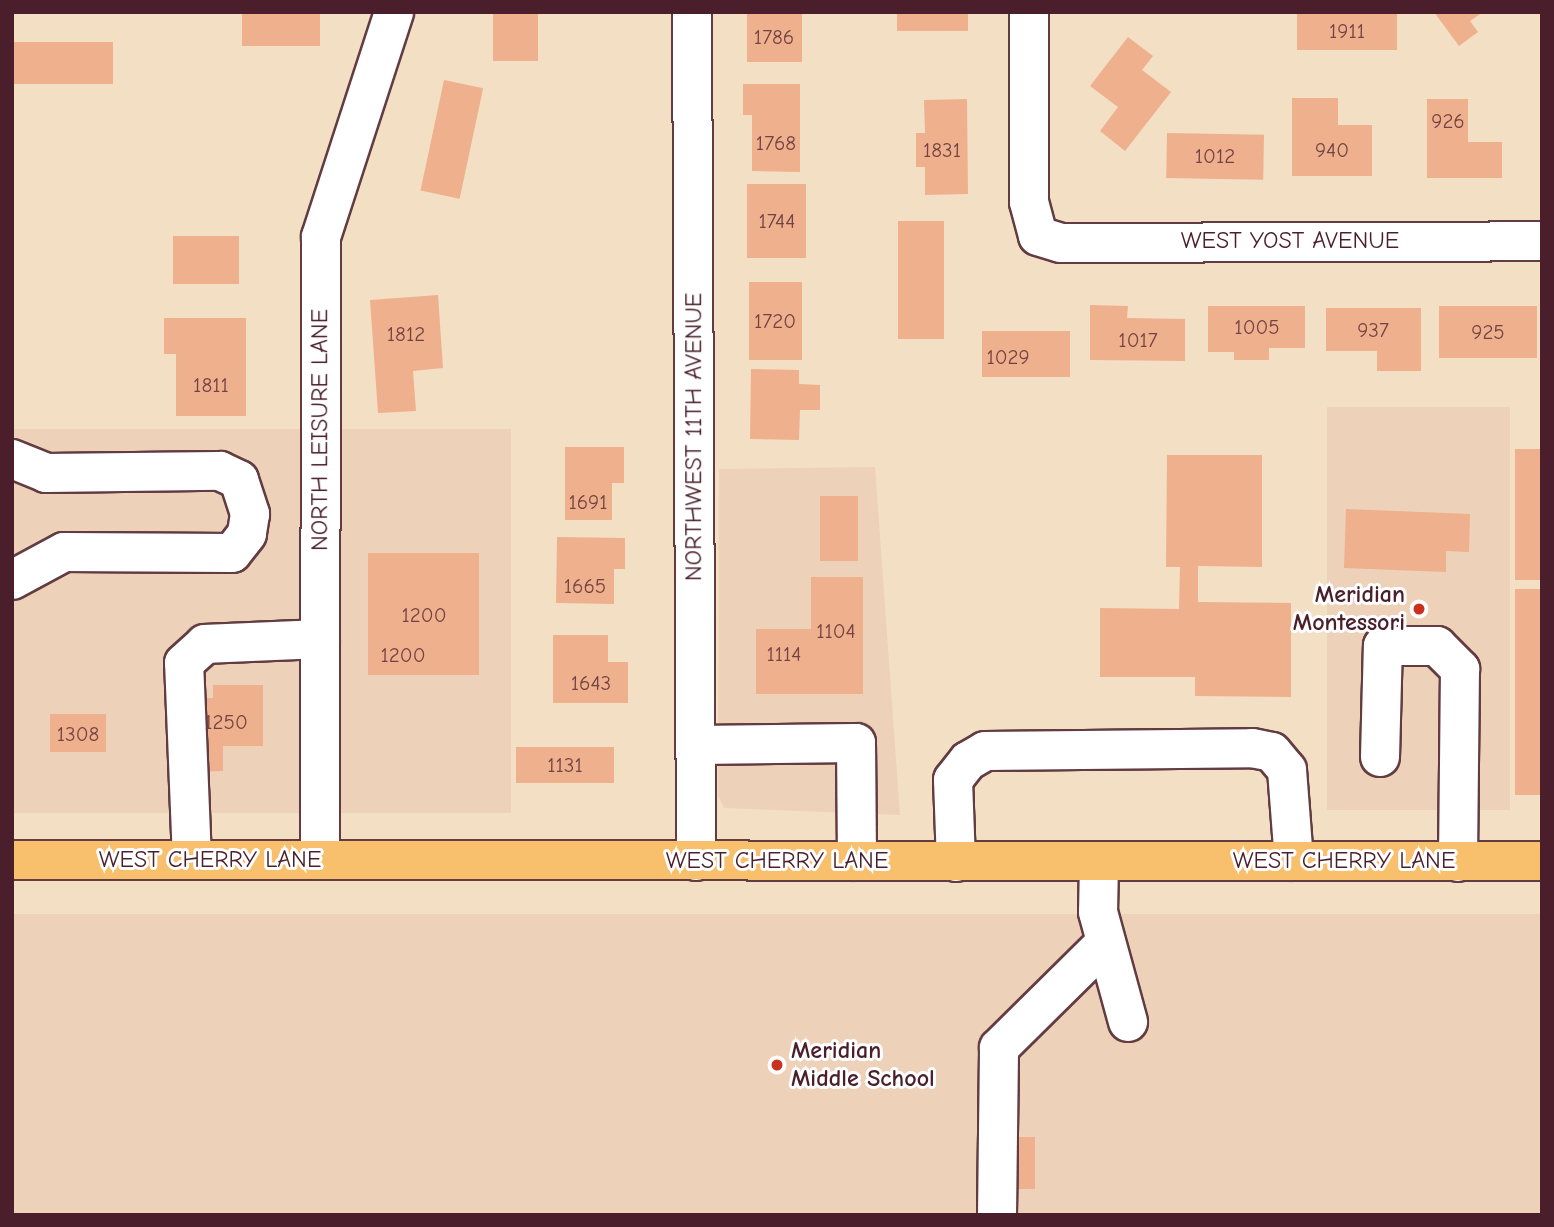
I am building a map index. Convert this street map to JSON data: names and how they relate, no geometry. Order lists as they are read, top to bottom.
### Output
{
  "streets": {
    "main road": ["WEST CHERRY LANE"],
    "street": ["WEST YOST AVENUE", "NORTH LEISURE LANE", "NORTHWEST 11TH AVENUE"]
  },
  "crossings": [
    ["NORTH LEISURE LANE", "WEST CHERRY LANE"],
    ["NORTHWEST 11TH AVENUE", "WEST CHERRY LANE"]
  ],
  "places": ["Meridian Montessori", "Meridian Middle School"],
  "house_numbers": [
    "1911",
    "1786",
    "926",
    "1768",
    "1831",
    "940",
    "1012",
    "1744",
    "1720",
    "1005",
    "937",
    "925",
    "1812",
    "1017",
    "1029",
    "1811",
    "1691",
    "1665",
    "1200",
    "1104",
    "1114",
    "1200",
    "1643",
    "1250",
    "1308",
    "1131"
  ]
}
